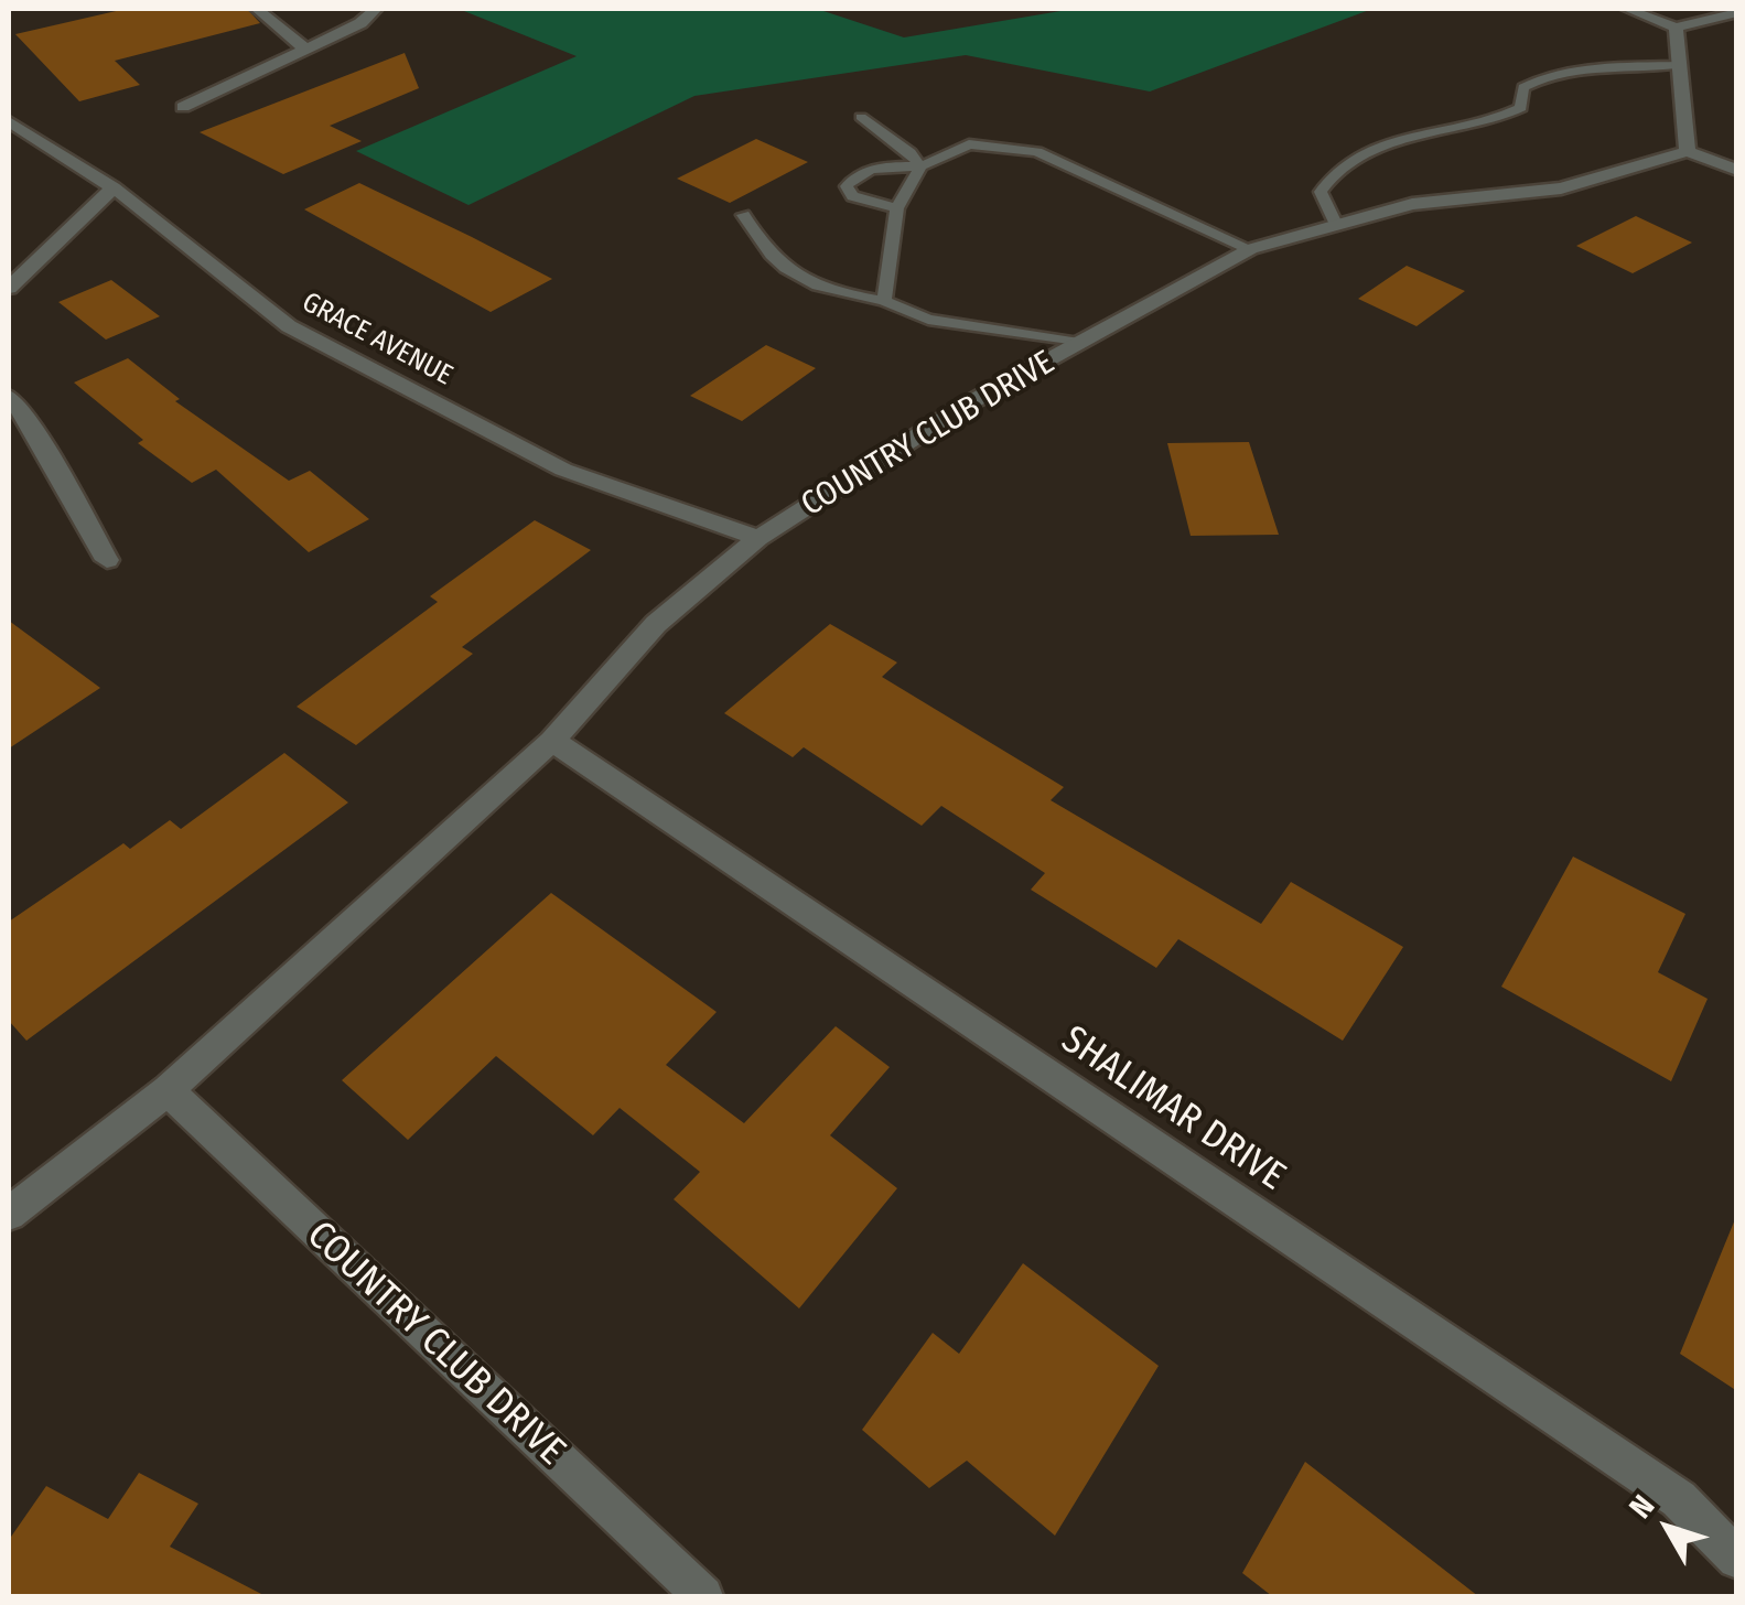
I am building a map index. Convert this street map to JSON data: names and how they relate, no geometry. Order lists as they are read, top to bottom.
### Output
{
  "streets": {
    "street": ["GRACE AVENUE", "COUNTRY CLUB DRIVE", "SHALIMAR DRIVE"]
  },
  "crossings": [
    ["GRACE AVENUE", "COUNTRY CLUB DRIVE"],
    ["COUNTRY CLUB DRIVE", "SHALIMAR DRIVE"]
  ],
  "north": "top left"
}
